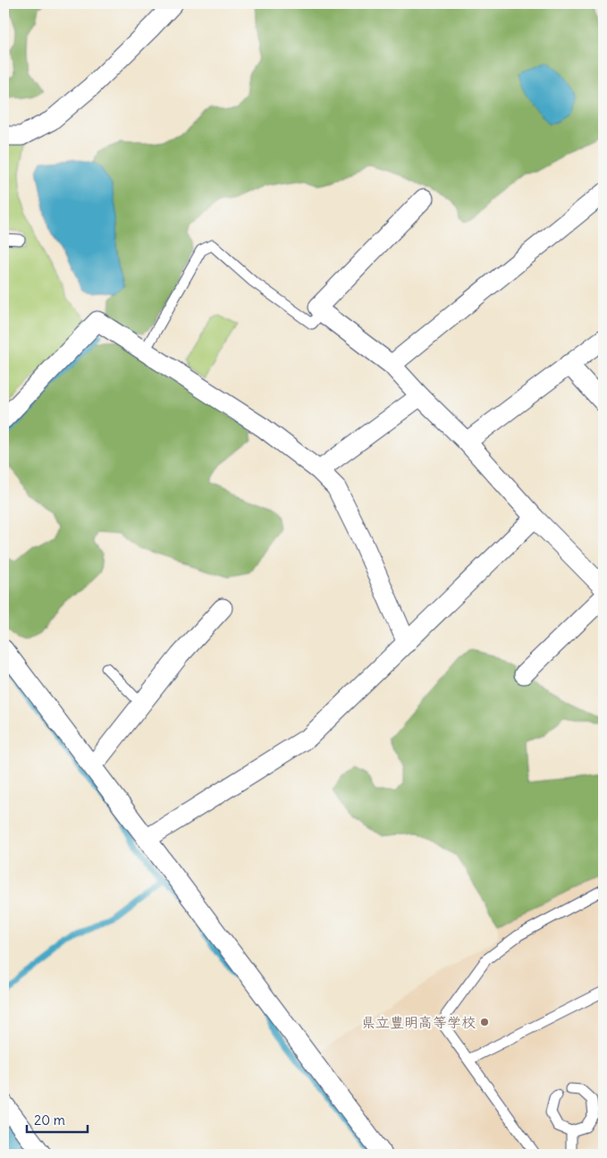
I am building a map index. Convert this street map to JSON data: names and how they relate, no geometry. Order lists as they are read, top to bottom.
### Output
{
  "places": ["県立豊明高等学校"],
  "scale_bar": "20 m"
}
